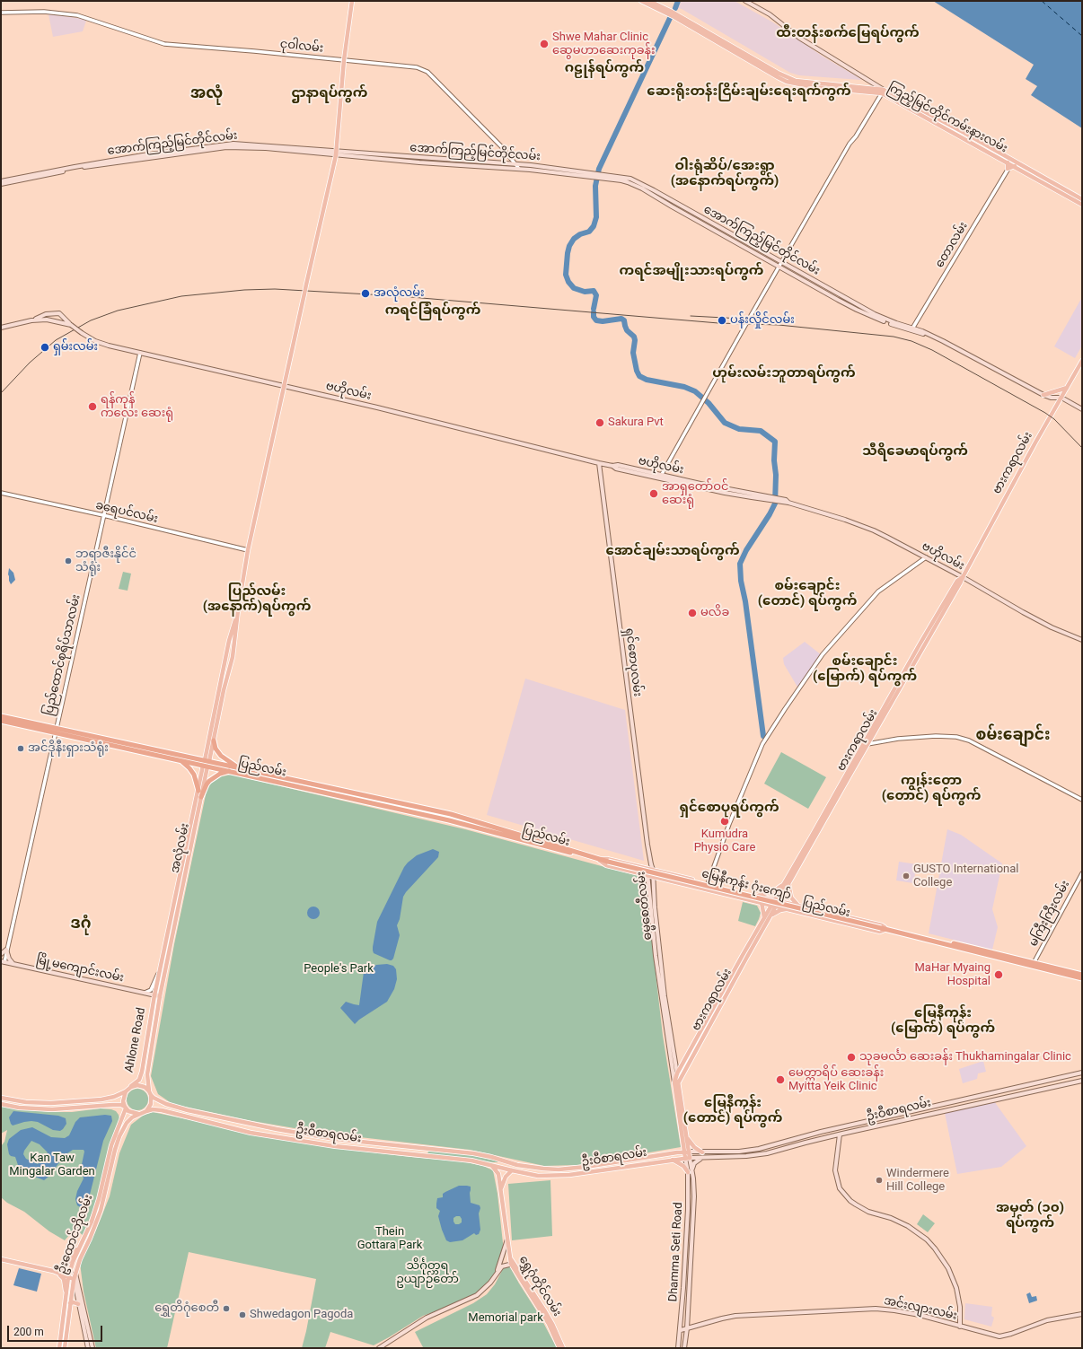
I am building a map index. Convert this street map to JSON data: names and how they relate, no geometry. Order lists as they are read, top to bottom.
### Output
{
  "streets": {
    "highway": ["ပြည်လမ်း", "မြေနီကုန်း ဂုံးကျော်"],
    "main road": [
      "ကြည့်မြင်တိုင်ကမ်းနားလမ်း",
      "အောက်ကြည့်မြင်တိုင်လမ်း",
      "ဗဟိုလမ်း",
      "ဗားကရာလမ်း",
      "ရှင်စောပုလမ်း",
      "အလုံလမ်း",
      "ဓမ္မစေတီလမ်း",
      "မြို့မကျောင်းလမ်း",
      "Ahlone Road",
      "ဦးဝီစာရလမ်း",
      "ဦးထောင်ဘိုလမ်း",
      "Dhamma Seti Road",
      "ရွှေဂုံတိုင်လမ်း",
      "အင်းလျားလမ်း"
    ],
    "street": [
      "ငုဝါလမ်း",
      "တောလမ်း",
      "ခရေပင်လမ်း",
      "ပြည်ထောင်စုရိပ်သာလမ်း",
      "မကြီးကြီးလမ်း"
    ]
  },
  "crossings": [
    ["ငုဝါလမ်း", "အောက်ကြည့်မြင်တိုင်လမ်း"],
    ["ငုဝါလမ်း", "အလုံလမ်း"],
    ["အောက်ကြည့်မြင်တိုင်လမ်း", "တောလမ်း"],
    ["အောက်ကြည့်မြင်တိုင်လမ်း", "ဗားကရာလမ်း"],
    ["အောက်ကြည့်မြင်တိုင်လမ်း", "အလုံလမ်း"],
    ["ဗဟိုလမ်း", "ဗားကရာလမ်း"],
    ["ဗဟိုလမ်း", "ပြည်ထောင်စုရိပ်သာလမ်း"],
    ["ဗဟိုလမ်း", "ရှင်စောပုလမ်း"],
    ["ဗဟိုလမ်း", "အလုံလမ်း"],
    ["ဗားကရာလမ်း", "ပြည်လမ်း"],
    ["ဗားကရာလမ်း", "ဓမ္မစေတီလမ်း"],
    ["ခရေပင်လမ်း", "ပြည်ထောင်စုရိပ်သာလမ်း"],
    ["ခရေပင်လမ်း", "အလုံလမ်း"],
    ["ပြည်ထောင်စုရိပ်သာလမ်း", "ပြည်လမ်း"],
    ["ပြည်ထောင်စုရိပ်သာလမ်း", "မြို့မကျောင်းလမ်း"],
    ["ရှင်စောပုလမ်း", "ပြည်လမ်း"],
    ["ရှင်စောပုလမ်း", "ဓမ္မစေတီလမ်း"],
    ["ပြည်လမ်း", "အလုံလမ်း"],
    ["ပြည်လမ်း", "မြေနီကုန်း ဂုံးကျော်"],
    ["ပြည်လမ်း", "ဓမ္မစေတီလမ်း"],
    ["ပြည်လမ်း", "မကြီးကြီးလမ်း"],
    ["အလုံလမ်း", "မြို့မကျောင်းလမ်း"],
    ["အလုံလမ်း", "Ahlone Road"],
    ["အလုံလမ်း", "ဦးဝီစာရလမ်း"],
    ["အလုံလမ်း", "ဦးထောင်ဘိုလမ်း"],
    ["ဓမ္မစေတီလမ်း", "ဦးဝီစာရလမ်း"],
    ["ဓမ္မစေတီလမ်း", "Dhamma Seti Road"],
    ["မြို့မကျောင်းလမ်း", "Ahlone Road"],
    ["Ahlone Road", "ဦးဝီစာရလမ်း"],
    ["Ahlone Road", "ဦးထောင်ဘိုလမ်း"],
    ["ဦးဝီစာရလမ်း", "ဦးထောင်ဘိုလမ်း"],
    ["ဦးဝီစာရလမ်း", "Dhamma Seti Road"],
    ["ဦးဝီစာရလမ်း", "ရွှေဂုံတိုင်လမ်း"],
    ["Dhamma Seti Road", "အင်းလျားလမ်း"]
  ],
  "districts": [
    "ထီးတန်းစက်မြေရပ်ကွက်",
    "ဂဠုန်ရပ်ကွက်",
    "ဆေးရိုးတန်းငြိမ်းချမ်းရေးရက်ကွက်",
    "ဌာနာရပ်ကွက်",
    "အလုံ",
    "ဝါးရုံဆိပ်/အေးရွာ (အနောက်ရပ်ကွက်)",
    "ကရင်အမျိုးသားရပ်ကွက်",
    "ကရင်ခြံရပ်ကွက်",
    "ဟုမ်းလမ်းဘူတာရပ်ကွက်",
    "သီရိခေမာရပ်ကွက်",
    "အောင်ချမ်းသာရပ်ကွက်",
    "စမ်းချောင်း (တောင်) ရပ်ကွက်",
    "ပြည်လမ်း (အနောက်)ရပ်ကွက်",
    "စမ်းချောင်း (မြောက်) ရပ်ကွက်",
    "စမ်းချောင်း",
    "ကျွန်းတော (တောင်) ရပ်ကွက်",
    "ရှင်စောပုရပ်ကွက်",
    "ဒဂုံ",
    "မြေနီကုန်း (မြောက်) ရပ်ကွက်",
    "မြေနီကုန်း (တောင်) ရပ်ကွက်",
    "အမှတ် (၁၀) ရပ်ကွက်"
  ],
  "parks": [
    "People's Park",
    "Kan Taw Mingalar Garden",
    "Thein Gottara Park",
    "သိင်္ဂုတ္တရ ဥယျာဉ်တော်",
    "Memorial park"
  ],
  "places": [
    "Shwe Mahar Clinic ဆွေမဟာဆေးကုခန်း",
    "အလုံလမ်း",
    "ပန်းလှိုင်လမ်း",
    "ရှမ်းလမ်း",
    "ရန်ကုန် ကလေး ဆေးရုံ",
    "Sakura Pvt",
    "အာရှတော်ဝင် ဆေးရုံ",
    "ဘရာဇီးနိုင်ငံ သံရုံး",
    "မလိခ",
    "အင်ဒိုနီးရှားသံရုံး",
    "Kumudra Physio Care",
    "GUSTO International College",
    "MaHar Myaing Hospital",
    "သုခမင်္လာ ဆေးခန်း Thukhamingalar Clinic",
    "မေတ္တာရိပ် ဆေးခန်း Myitta Yeik Clinic",
    "Windermere Hill College",
    "ရွှေတိဂုံစေတီ",
    "Shwedagon Pagoda"
  ],
  "scale_bar": "200 m"
}
